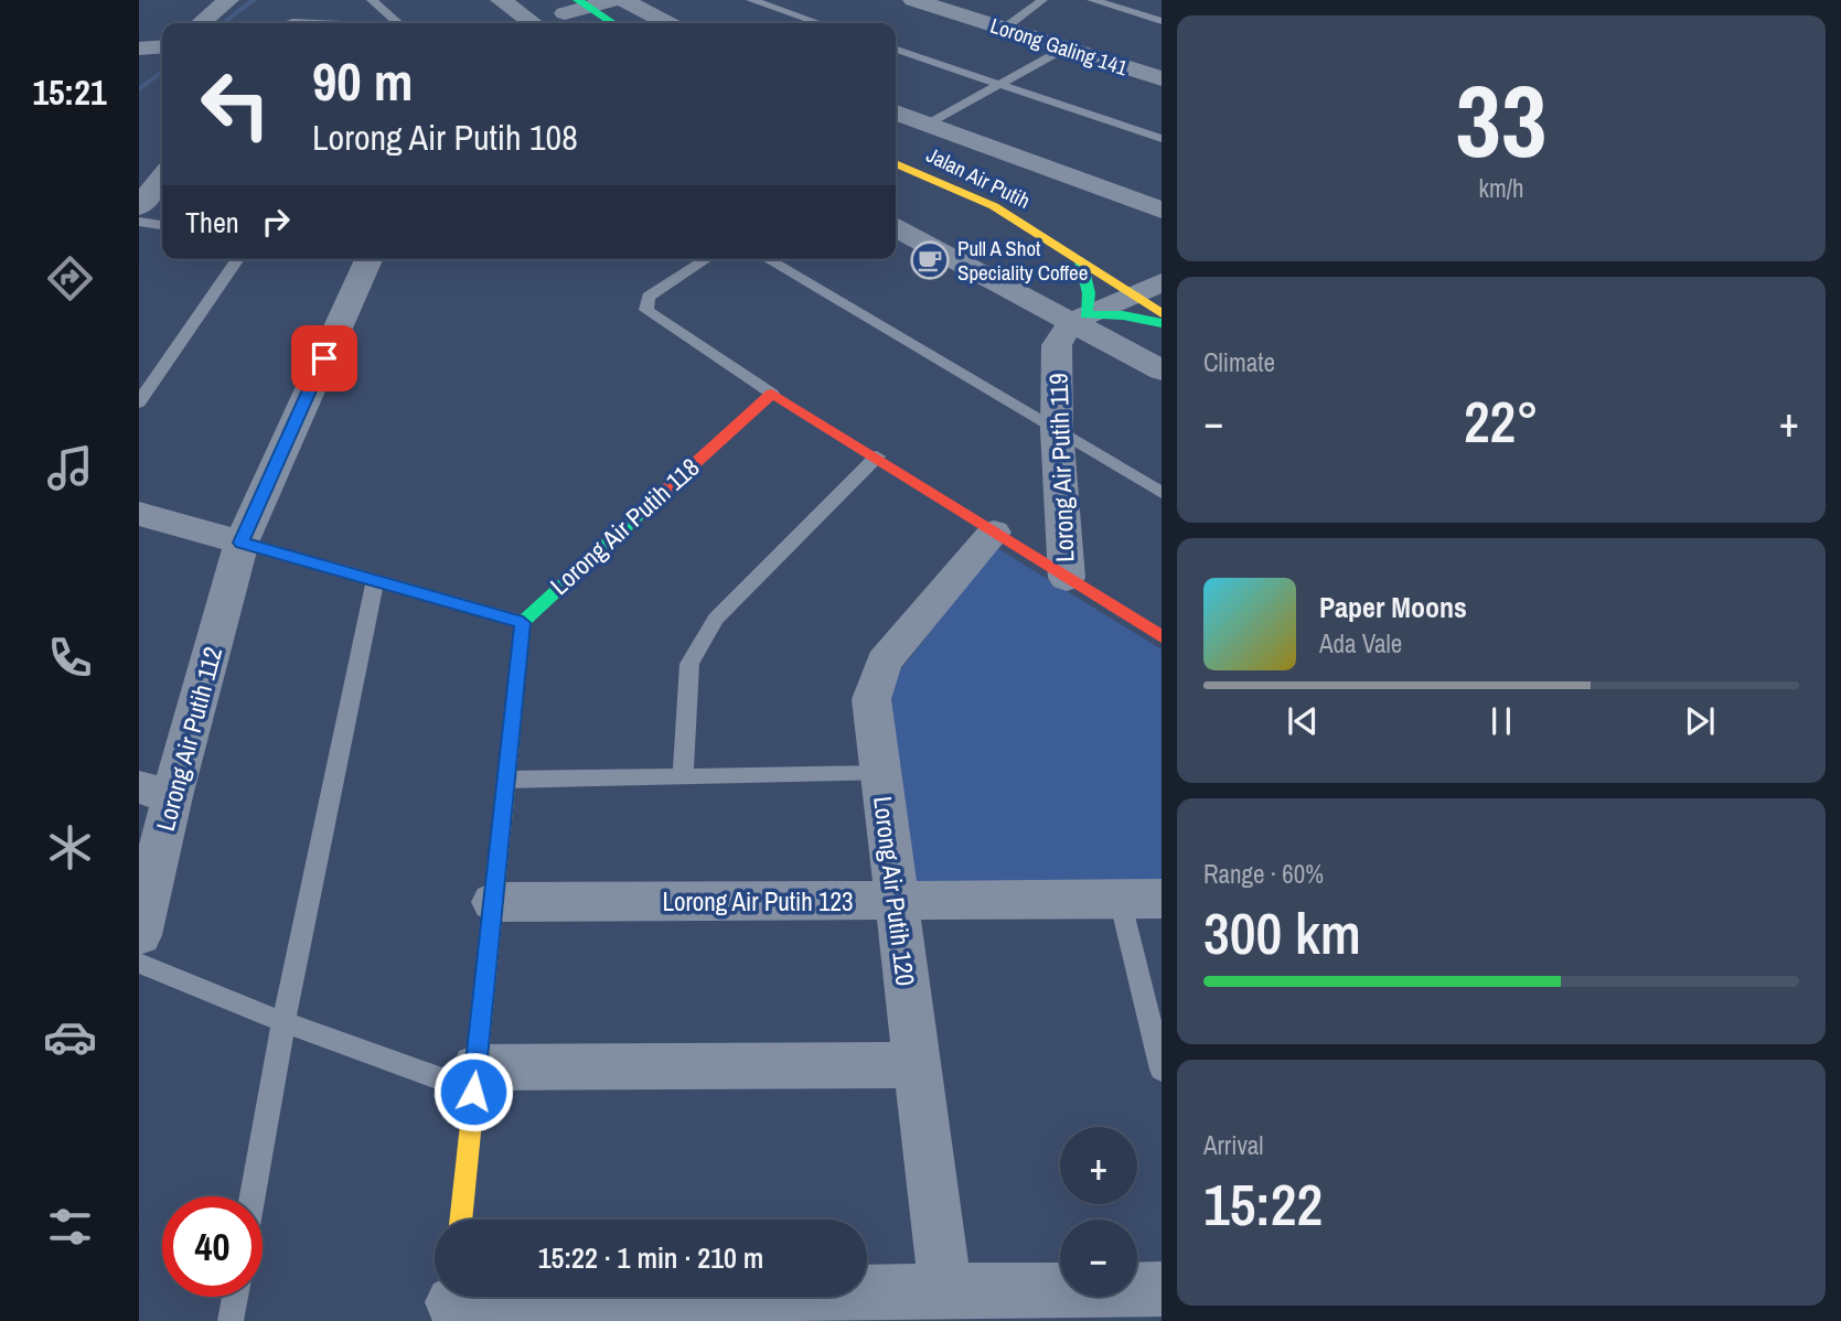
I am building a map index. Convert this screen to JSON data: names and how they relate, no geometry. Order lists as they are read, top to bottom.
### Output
{
  "streets": {
    "street": [
      "Lorong Galing 141",
      "Jalan Air Putih",
      "Lorong Air Putih 119",
      "Lorong Air Putih 118",
      "Lorong Air Putih 112",
      "Lorong Air Putih 120",
      "Lorong Air Putih 123"
    ]
  },
  "crossings": [
    ["Lorong Air Putih 119", "Lorong Air Putih 118"],
    ["Lorong Air Putih 119", "Lorong Air Putih 120"],
    ["Lorong Air Putih 120", "Lorong Air Putih 123"]
  ],
  "places": {
    "cafe": ["Pull A Shot Speciality Coffee"]
  },
  "page": {
    "tabs": "15:21",
    "tile": [
      ["33", "km/h"],
      "Climate",
      ["Range · 60%", "300 km"],
      ["Arrival", "15:22"]
    ],
    "turn": ["90 m", "Lorong Air Putih 108"],
    "then": "Then",
    "heat": ["−", "22°", "+"],
    "song": ["Paper Moons", "Ada Vale"],
    "map_buttons": ["+", "−"],
    "limit": "40",
    "trip": "15:22 · 1 min · 210 m"
  }
}
